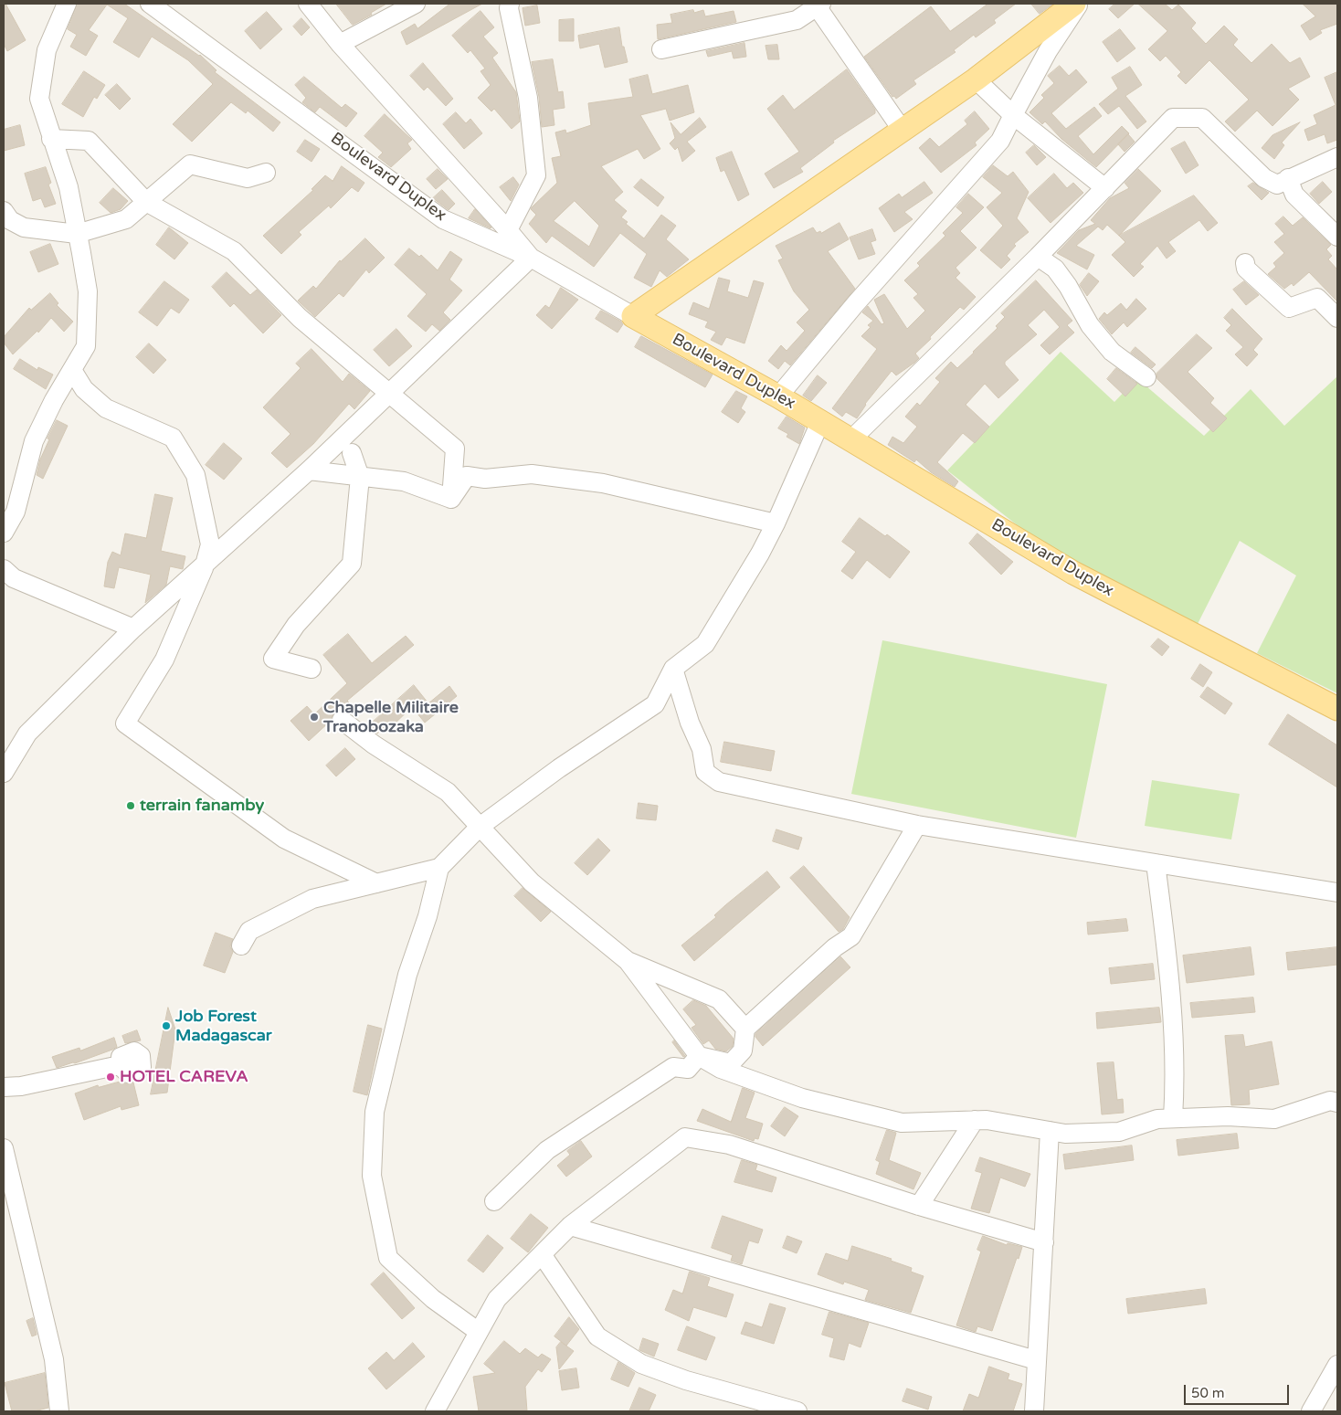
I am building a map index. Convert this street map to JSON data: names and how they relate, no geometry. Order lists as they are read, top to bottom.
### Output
{
  "streets": {
    "main road": ["Boulevard Duplex"]
  },
  "places": [
    "Chapelle Militaire Tranobozaka",
    "terrain fanamby",
    "Job Forest Madagascar",
    "HOTEL CAREVA"
  ],
  "scale_bar": "50 m"
}
